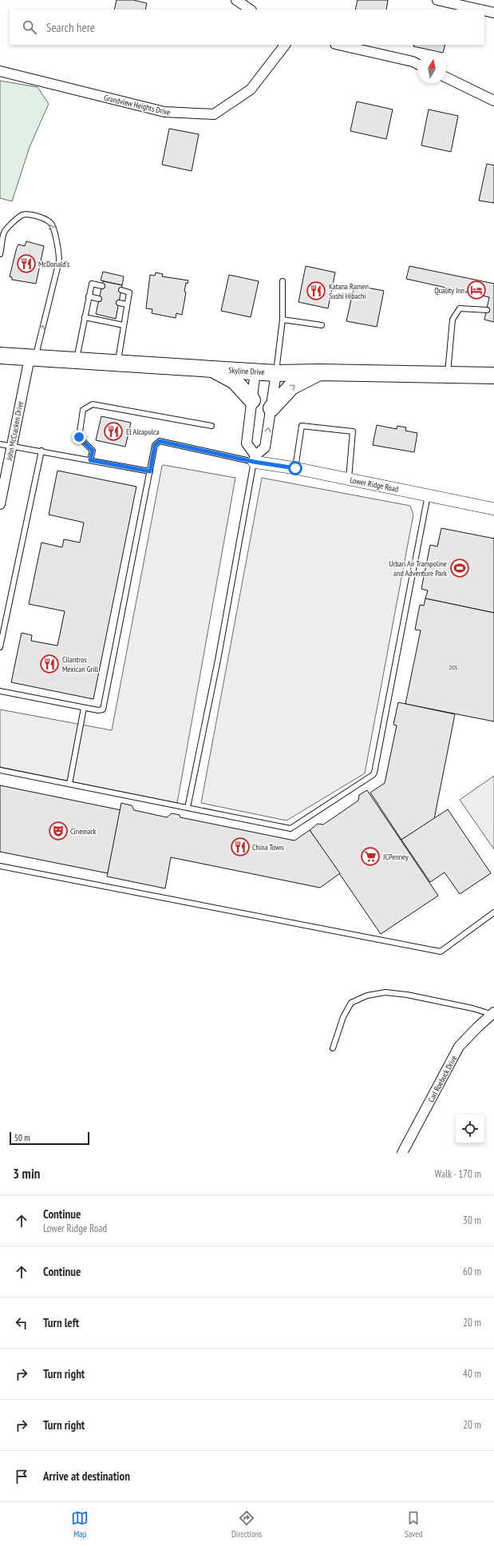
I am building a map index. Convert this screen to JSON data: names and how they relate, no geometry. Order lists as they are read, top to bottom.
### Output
{
  "streets": {
    "highway": ["Skyline Drive"],
    "street": [
      "Grandview Heights Drive",
      "John McCracken Drive",
      "Lower Ridge Road",
      "Carl Roebuck Drive"
    ]
  },
  "crossings": [
    ["Skyline Drive", "John McCracken Drive"]
  ],
  "places": {
    "restaurant": [
      "McDonald's",
      "Katana Ramen Sushi Hibachi",
      "El Alcapulca",
      "Cilantros Mexican Grill",
      "China Town"
    ],
    "hotel": ["Quality Inn"],
    "sports": ["Urban Air Trampoline and Adventure Park"],
    "theatre": ["Cinemark"],
    "supermarket": ["JCPenney"]
  },
  "house_numbers": ["201"],
  "scale_bar": "50 m",
  "north": "top",
  "page": {
    "search": "Search here",
    "scale": "50 m",
    "heading": ["3 min", "Walk · 170 m"],
    "list": [
      ["Continue", "Lower Ridge Road", "30 m"],
      ["Continue", "60 m"],
      ["Turn left", "20 m"],
      ["Turn right", "40 m"],
      ["Turn right", "20 m"],
      "Arrive at destination"
    ],
    "nav": ["Map", "Directions", "Saved"]
  }
}
